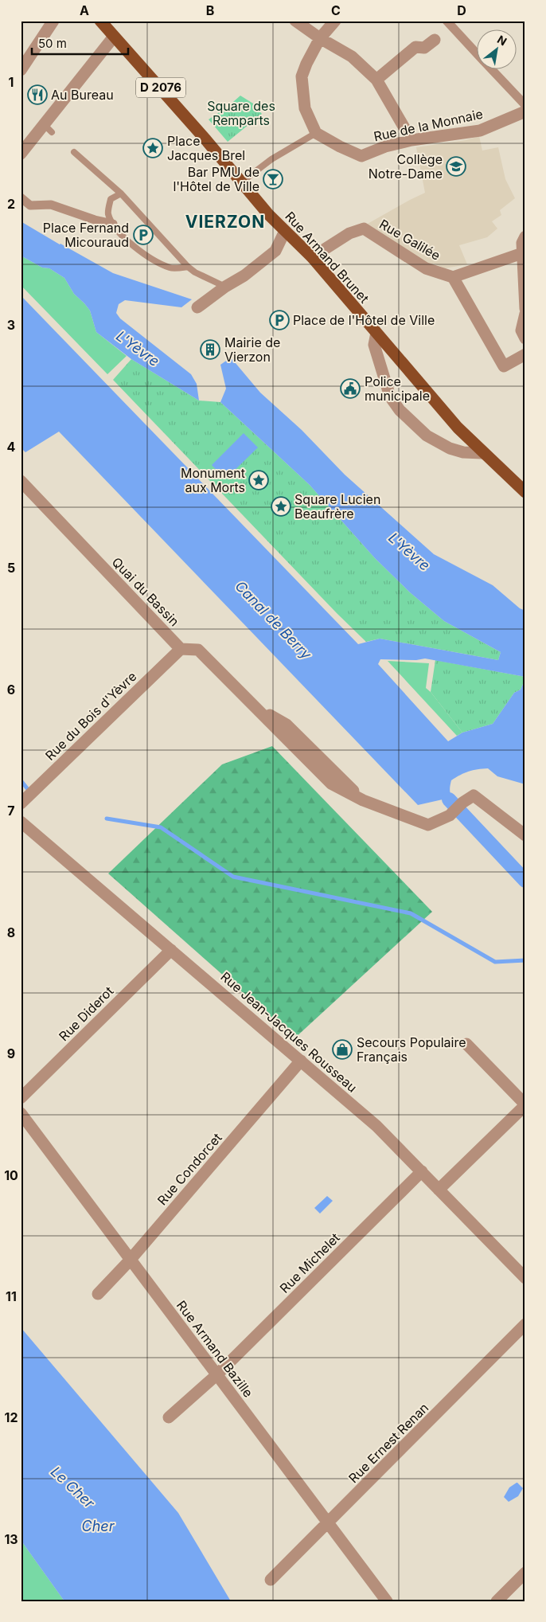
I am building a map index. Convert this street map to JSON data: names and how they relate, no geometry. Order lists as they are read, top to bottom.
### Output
{
  "streets": {
    "main road": ["D 2076", "Rue Armand Brunet"],
    "street": [
      "Rue de la Monnaie",
      "Rue Galilée",
      "Quai du Bassin",
      "Rue du Bois d'Yèvre",
      "Rue Diderot",
      "Rue Jean-Jacques Rousseau",
      "Rue Condorcet",
      "Rue Michelet",
      "Rue Armand Bazille",
      "Rue Ernest Renan"
    ]
  },
  "crossings": [
    ["D 2076", "Rue Armand Brunet"],
    ["Rue Galilée", "Rue Armand Brunet"],
    ["Quai du Bassin", "Rue du Bois d'Yèvre"],
    ["Rue Diderot", "Rue Jean-Jacques Rousseau"],
    ["Rue Jean-Jacques Rousseau", "Rue Condorcet"],
    ["Rue Jean-Jacques Rousseau", "Rue Michelet"],
    ["Rue Condorcet", "Rue Armand Bazille"],
    ["Rue Michelet", "Rue Armand Bazille"],
    ["Rue Armand Bazille", "Rue Ernest Renan"]
  ],
  "districts": ["VIERZON"],
  "water": [
    "L'Yèvre",
    "Canal de Berry",
    "Le Cher",
    "Cher"
  ],
  "parks": ["Square des Remparts"],
  "places": {
    "restaurant": ["Au Bureau"],
    "place": ["Place Jacques Brel", "Monument aux Morts", "Square Lucien Beaufrère"],
    "school or university": ["Collège Notre-Dame"],
    "bar": ["Bar PMU de l'Hôtel de Ville"],
    "parking": ["Place Fernand Micouraud", "Place de l'Hôtel de Ville"],
    "building": ["Mairie de Vierzon"],
    "public building": ["Police municipale"],
    "shop": ["Secours Populaire Français"]
  },
  "scale_bar": "50 m",
  "north": "top right",
  "grid": {
    "columns": [
      "A",
      "B",
      "C",
      "D"
    ],
    "rows": [
      "1",
      "2",
      "3",
      "4",
      "5",
      "6",
      "7",
      "8",
      "9",
      "10",
      "11",
      "12",
      "13"
    ]
  }
}
